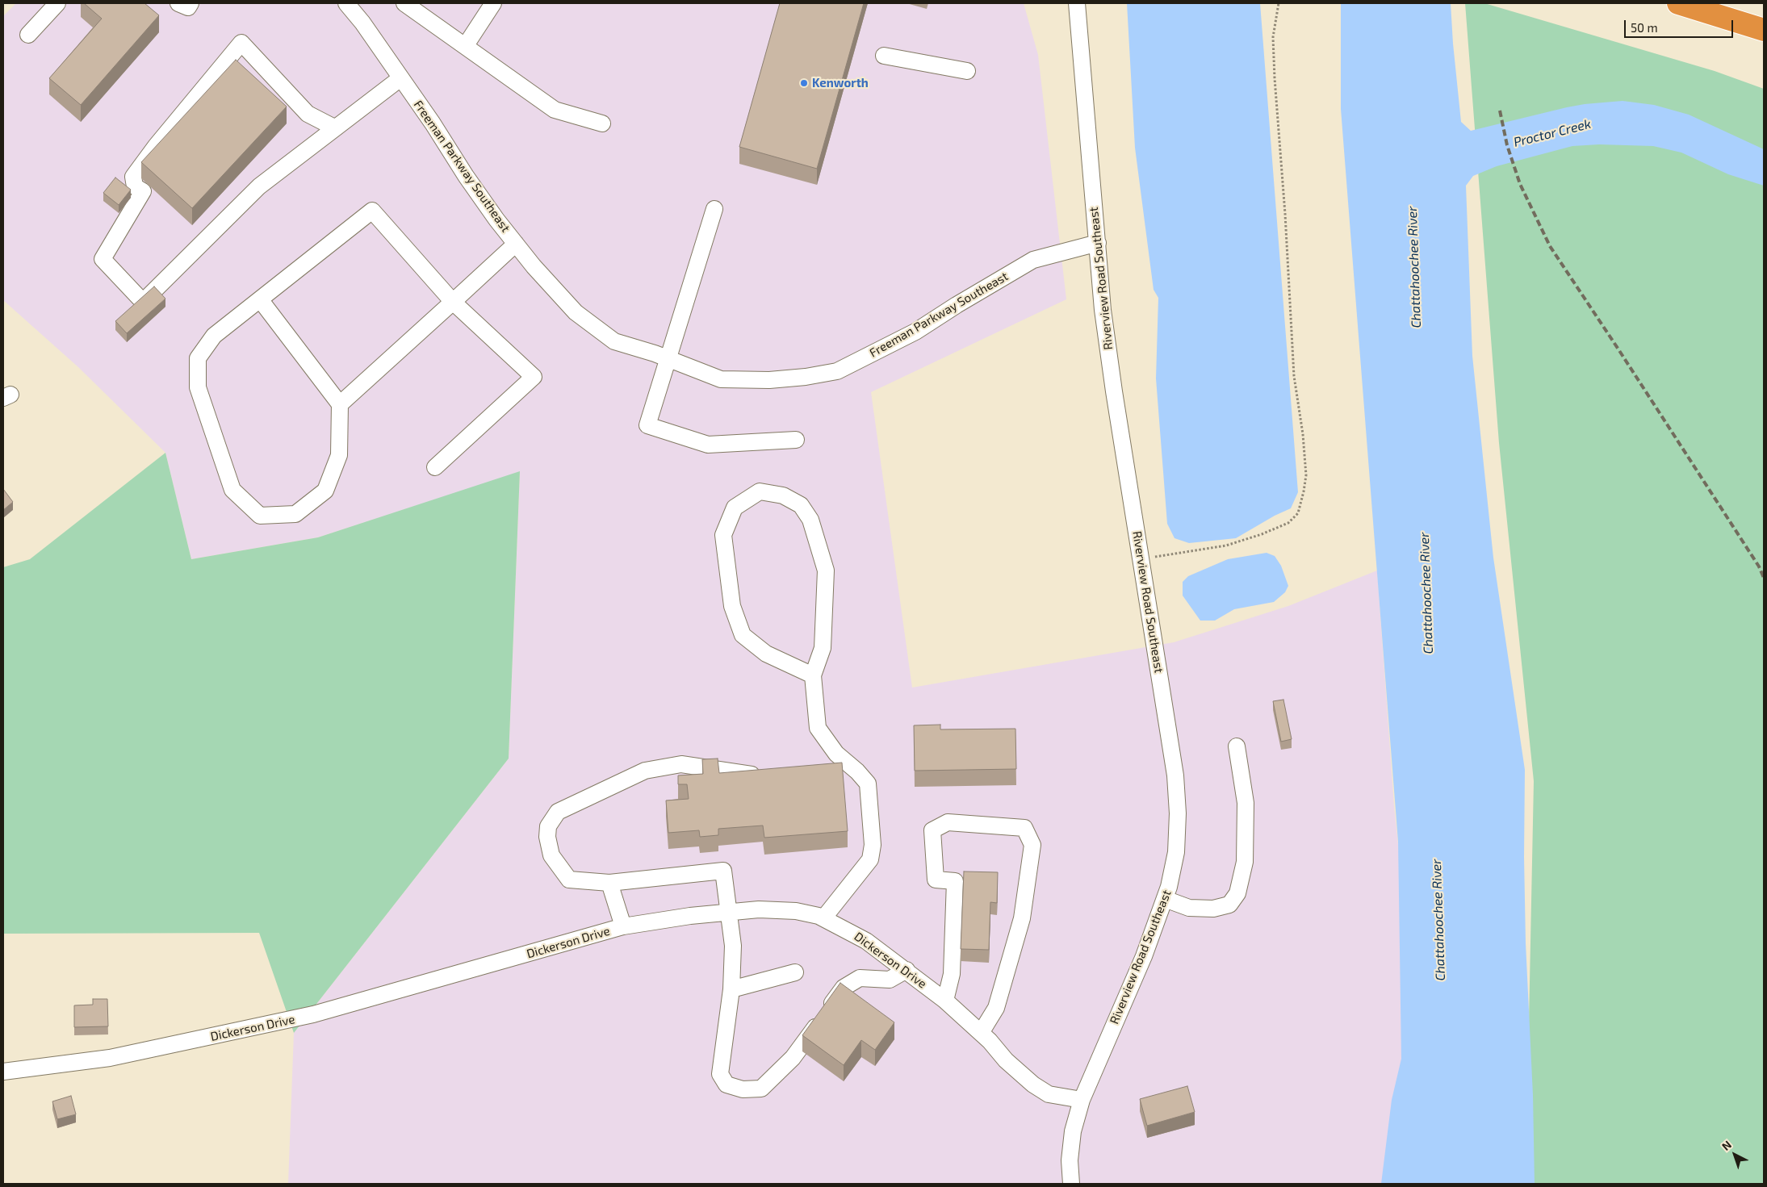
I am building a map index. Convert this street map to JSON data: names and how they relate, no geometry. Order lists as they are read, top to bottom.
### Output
{
  "streets": {
    "street": ["Freeman Parkway Southeast", "Riverview Road Southeast", "Dickerson Drive"]
  },
  "crossings": [
    ["Freeman Parkway Southeast", "Riverview Road Southeast"],
    ["Riverview Road Southeast", "Dickerson Drive"]
  ],
  "water": ["Proctor Creek", "Chattahoochee River"],
  "places": ["Kenworth"],
  "scale_bar": "50 m",
  "north": "top left"
}
